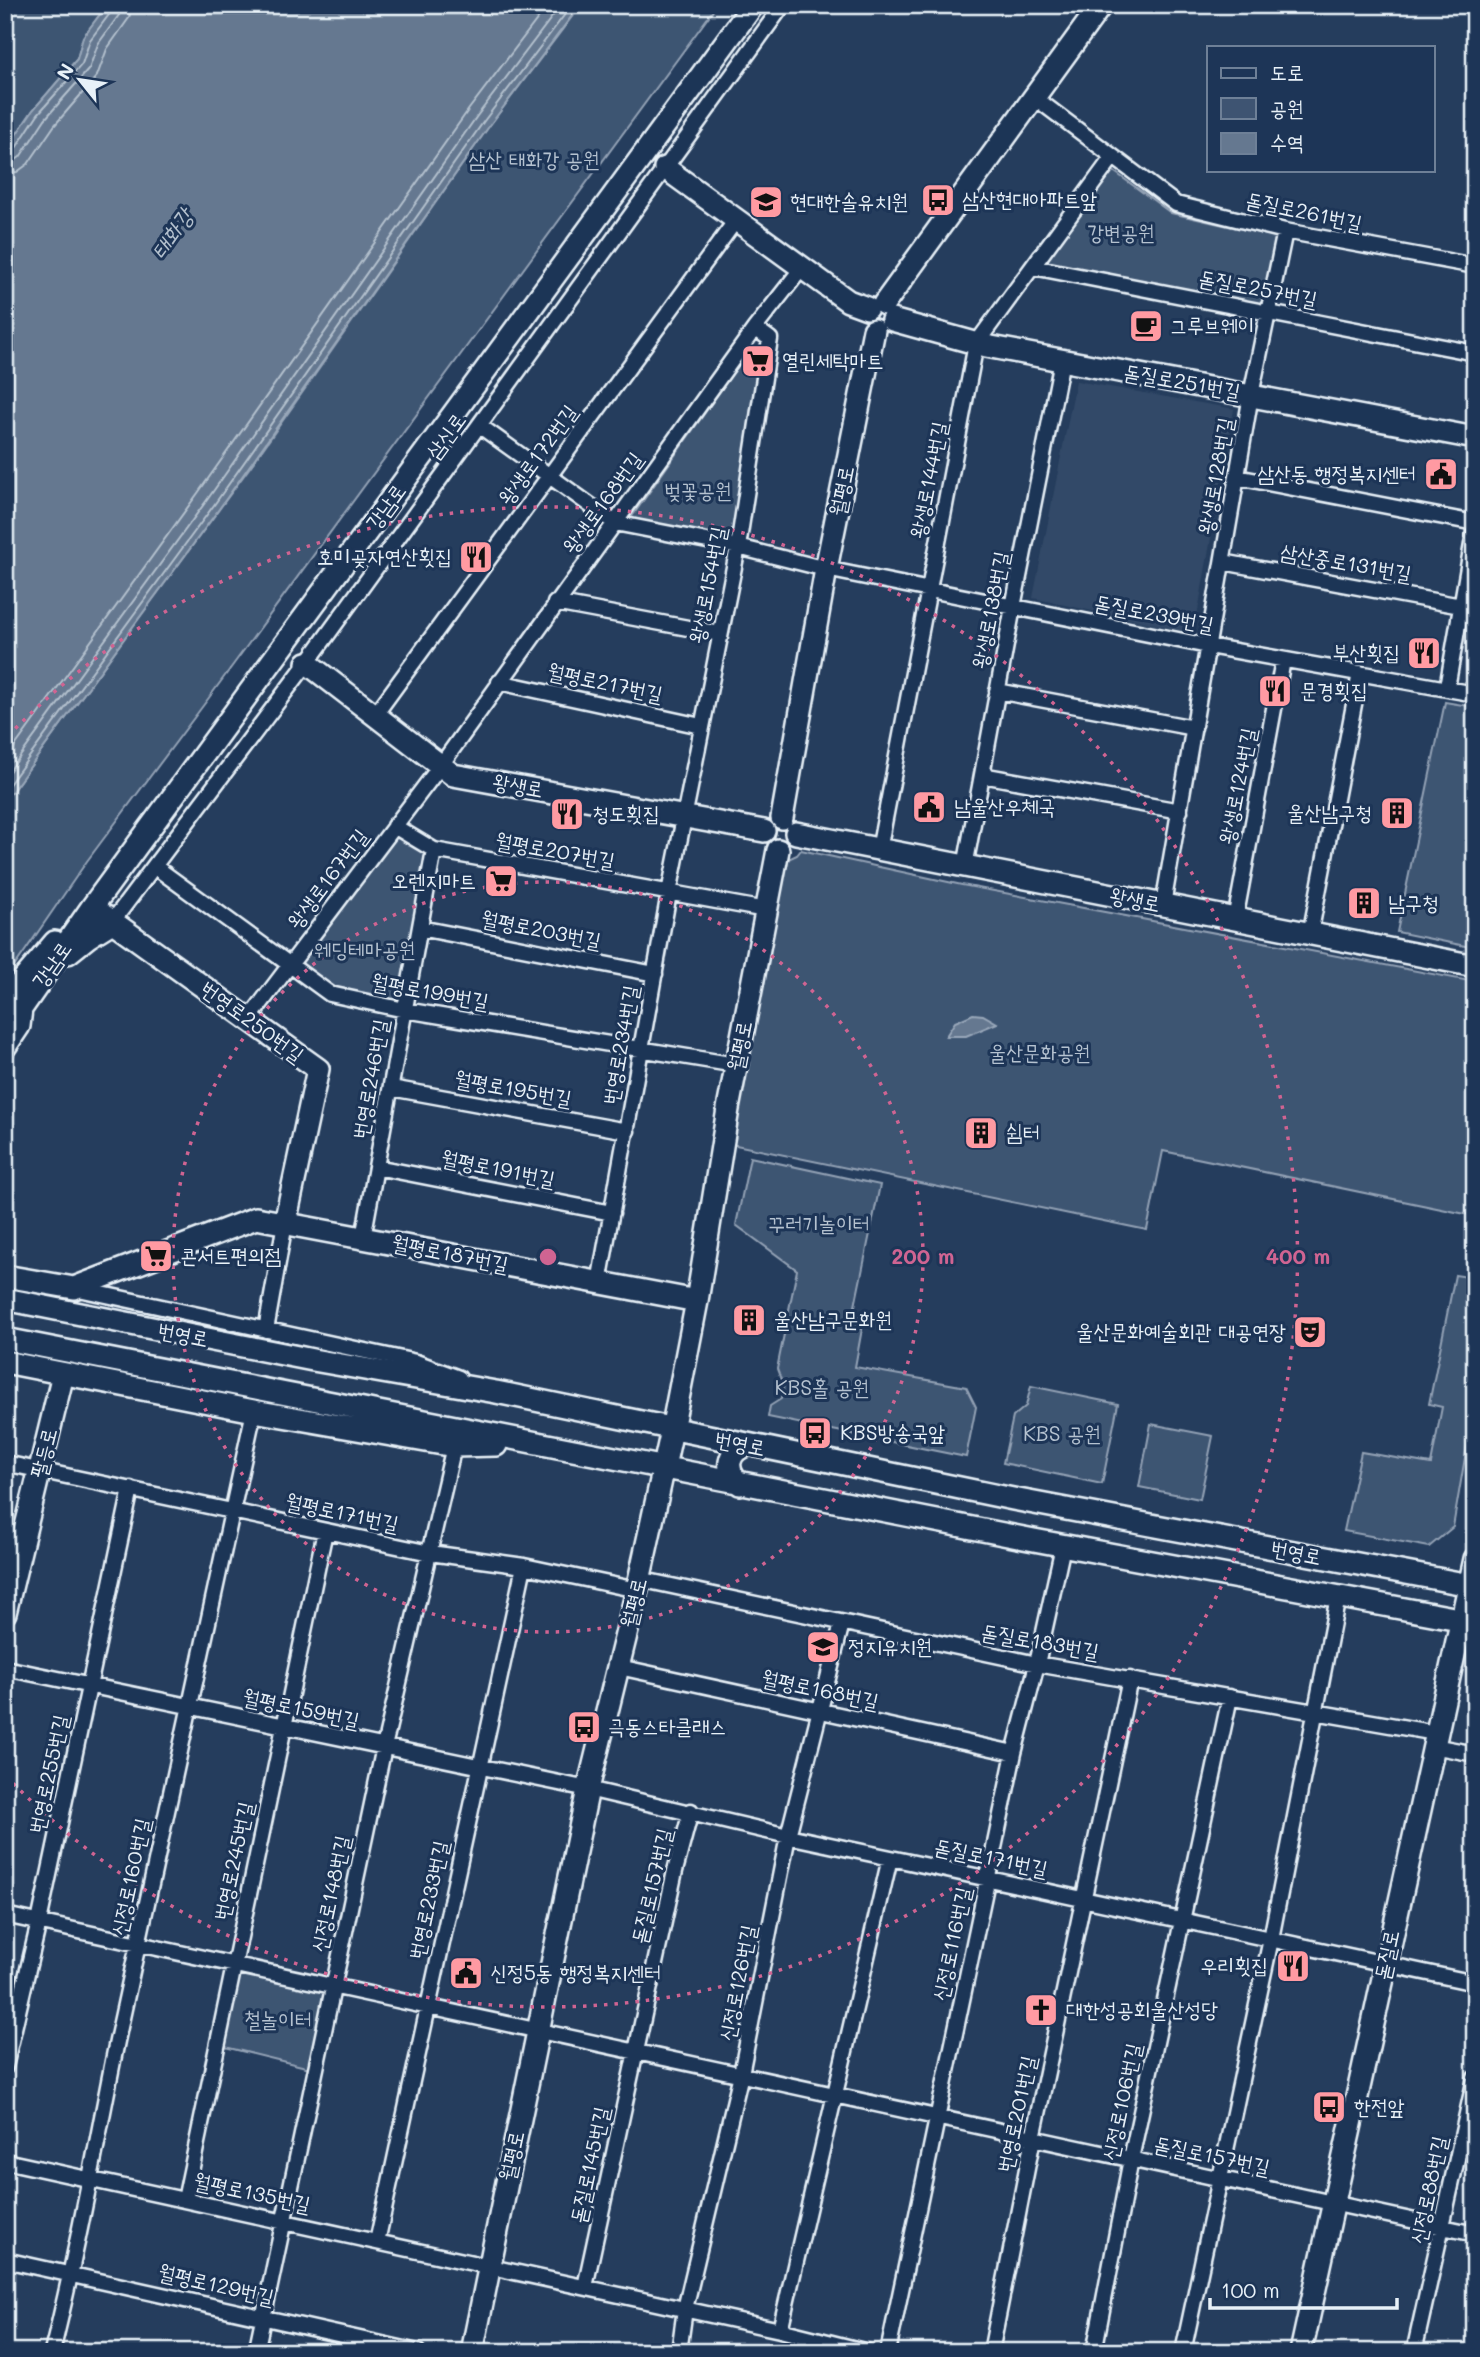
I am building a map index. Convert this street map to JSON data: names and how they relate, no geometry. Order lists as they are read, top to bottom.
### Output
{
  "streets": {
    "main road": [
      "돋질로251번길",
      "월평로",
      "강남로",
      "왕생로",
      "번영로250번길",
      "월평로187번길",
      "번영로",
      "팔등로",
      "돋질로"
    ],
    "street": [
      "돋질로261번길",
      "돋질로257번길",
      "삼신로",
      "왕생로172번길",
      "왕생로128번길",
      "왕생로144번길",
      "왕생로168번길",
      "삼산중로131번길",
      "왕생로154번길",
      "왕생로138번길",
      "돋질로239번길",
      "월평로217번길",
      "왕생로124번길",
      "월평로207번길",
      "왕생로167번길",
      "월평로203번길",
      "월평로199번길",
      "번영로234번길",
      "번영로246번길",
      "월평로195번길",
      "월평로191번길",
      "월평로171번길",
      "돋질로183번길",
      "월평로168번길",
      "월평로159번길",
      "번영로255번길",
      "돋질로171번길",
      "번영로245번길",
      "신정로160번길",
      "돋질로157번길",
      "신정로148번길",
      "번영로233번길",
      "신정로116번길",
      "신정로126번길",
      "신정로106번길",
      "번영로201번길",
      "돋질로145번길",
      "신정로88번길",
      "월평로135번길",
      "월평로129번길"
    ]
  },
  "crossings": [
    ["돋질로261번길", "왕생로128번길"],
    ["돋질로261번길", "왕생로144번길"],
    ["돋질로261번길", "월평로"],
    ["돋질로257번길", "왕생로128번길"],
    ["돋질로257번길", "왕생로144번길"],
    ["돋질로251번길", "삼신로"],
    ["돋질로251번길", "왕생로172번길"],
    ["돋질로251번길", "왕생로128번길"],
    ["돋질로251번길", "왕생로144번길"],
    ["돋질로251번길", "월평로"],
    ["돋질로251번길", "왕생로168번길"],
    ["돋질로251번길", "왕생로138번길"],
    ["삼신로", "왕생로"],
    ["삼신로", "월평로199번길"],
    ["삼신로", "번영로250번길"],
    ["왕생로172번길", "왕생로"],
    ["왕생로128번길", "삼산중로131번길"],
    ["왕생로128번길", "돋질로239번길"],
    ["왕생로128번길", "왕생로"],
    ["왕생로144번길", "돋질로239번길"],
    ["왕생로144번길", "왕생로"],
    ["월평로", "돋질로239번길"],
    ["월평로", "왕생로"],
    ["월평로", "월평로207번길"],
    ["월평로", "월평로199번길"],
    ["월평로", "월평로187번길"],
    ["월평로", "번영로"],
    ["월평로", "월평로171번길"],
    ["월평로", "돋질로183번길"],
    ["월평로", "월평로168번길"],
    ["월평로", "월평로159번길"],
    ["월평로", "돋질로171번길"],
    ["월평로", "돋질로157번길"],
    ["월평로", "월평로135번길"],
    ["왕생로168번길", "왕생로154번길"],
    ["왕생로168번길", "돋질로239번길"],
    ["왕생로168번길", "월평로217번길"],
    ["왕생로168번길", "왕생로"],
    ["왕생로168번길", "왕생로167번길"],
    ["강남로", "번영로250번길"],
    ["왕생로154번길", "돋질로239번길"],
    ["왕생로154번길", "월평로217번길"],
    ["왕생로154번길", "왕생로"],
    ["왕생로154번길", "번영로234번길"],
    ["왕생로138번길", "돋질로239번길"],
    ["왕생로138번길", "왕생로"],
    ["돋질로239번길", "왕생로124번길"],
    ["왕생로", "왕생로124번길"],
    ["왕생로", "왕생로167번길"],
    ["왕생로", "번영로234번길"],
    ["월평로207번길", "번영로234번길"],
    ["월평로207번길", "번영로246번길"],
    ["왕생로167번길", "월평로199번길"],
    ["왕생로167번길", "번영로250번길"],
    ["월평로203번길", "번영로234번길"],
    ["월평로203번길", "번영로246번길"],
    ["월평로199번길", "번영로234번길"],
    ["월평로199번길", "번영로246번길"],
    ["번영로250번길", "월평로187번길"],
    ["번영로234번길", "월평로195번길"],
    ["번영로234번길", "월평로191번길"],
    ["번영로234번길", "월평로187번길"],
    ["번영로246번길", "월평로195번길"],
    ["번영로246번길", "월평로191번길"],
    ["번영로246번길", "월평로187번길"],
    ["번영로", "신정로116번길"],
    ["번영로", "돋질로"],
    ["팔등로", "월평로171번길"],
    ["월평로171번길", "돋질로183번길"],
    ["월평로171번길", "번영로255번길"],
    ["월평로171번길", "번영로245번길"],
    ["월평로171번길", "신정로160번길"],
    ["월평로171번길", "신정로148번길"],
    ["월평로171번길", "번영로233번길"],
    ["돋질로183번길", "신정로116번길"],
    ["돋질로183번길", "돋질로"],
    ["돋질로183번길", "신정로126번길"],
    ["돋질로183번길", "신정로106번길"],
    ["돋질로183번길", "번영로201번길"],
    ["월평로168번길", "신정로116번길"],
    ["월평로168번길", "신정로126번길"],
    ["월평로159번길", "번영로255번길"],
    ["월평로159번길", "돋질로171번길"],
    ["월평로159번길", "번영로245번길"],
    ["월평로159번길", "신정로160번길"],
    ["월평로159번길", "신정로148번길"],
    ["월평로159번길", "번영로233번길"],
    ["번영로255번길", "돋질로157번길"],
    ["돋질로171번길", "돋질로157번길"],
    ["돋질로171번길", "신정로116번길"],
    ["돋질로171번길", "돋질로"],
    ["돋질로171번길", "신정로126번길"],
    ["돋질로171번길", "신정로106번길"],
    ["돋질로171번길", "번영로201번길"],
    ["번영로245번길", "돋질로157번길"],
    ["번영로245번길", "월평로135번길"],
    ["신정로160번길", "돋질로157번길"],
    ["신정로160번길", "월평로135번길"],
    ["신정로160번길", "월평로129번길"],
    ["돋질로157번길", "신정로148번길"],
    ["돋질로157번길", "번영로233번길"],
    ["돋질로157번길", "신정로116번길"],
    ["돋질로157번길", "돋질로"],
    ["돋질로157번길", "신정로126번길"],
    ["돋질로157번길", "신정로106번길"],
    ["돋질로157번길", "번영로201번길"],
    ["돋질로157번길", "돋질로145번길"],
    ["돋질로157번길", "신정로88번길"],
    ["신정로148번길", "월평로135번길"],
    ["신정로148번길", "월평로129번길"],
    ["번영로233번길", "월평로135번길"]
  ],
  "water": ["태화강"],
  "parks": [
    "삼산 태화강 공원",
    "강변공원",
    "벚꽃공원",
    "웨딩테마공원",
    "울산문화공원",
    "꾸러기놀이터",
    "KBS홀 공원",
    "KBS 공원",
    "철놀이터"
  ],
  "places": {
    "bus stop": [
      "삼산현대아파트앞",
      "KBS방송국앞",
      "극동스타클래스",
      "한전앞"
    ],
    "school or university": ["현대한솔유치원", "정지유치원"],
    "cafe": ["그루브웨이"],
    "supermarket": ["열린세탁마트", "오렌지마트", "콘서트편의점"],
    "public building": ["삼산동 행정복지센터", "남울산우체국", "신정5동 행정복지센터"],
    "restaurant": [
      "호미곶자연산횟집",
      "부산횟집",
      "문경횟집",
      "청도횟집",
      "우리횟집"
    ],
    "building": [
      "울산남구청",
      "남구청",
      "쉼터",
      "울산남구문화원"
    ],
    "theatre": ["울산문화예술회관 대공연장"],
    "church": ["대한성공회울산성당"]
  },
  "legend": ["도로", "공원", "수역"],
  "scale_bar": "100 m",
  "north": "top left",
  "rings": ["200 m", "400 m"]
}
